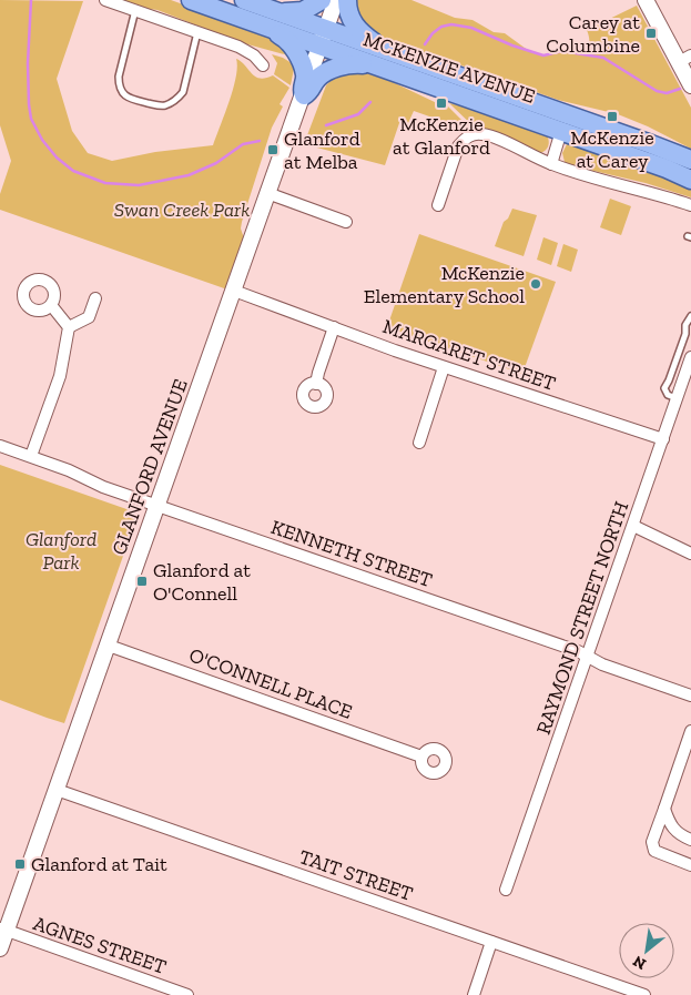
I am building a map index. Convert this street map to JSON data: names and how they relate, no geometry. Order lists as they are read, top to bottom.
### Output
{
  "streets": {
    "main road": ["MCKENZIE AVENUE", "GLANFORD AVENUE"],
    "street": [
      "MARGARET STREET",
      "KENNETH STREET",
      "RAYMOND STREET NORTH",
      "O'CONNELL PLACE",
      "TAIT STREET",
      "AGNES STREET"
    ]
  },
  "crossings": [
    ["MCKENZIE AVENUE", "GLANFORD AVENUE"],
    ["MARGARET STREET", "GLANFORD AVENUE"],
    ["MARGARET STREET", "RAYMOND STREET NORTH"],
    ["GLANFORD AVENUE", "KENNETH STREET"],
    ["GLANFORD AVENUE", "O'CONNELL PLACE"],
    ["GLANFORD AVENUE", "TAIT STREET"],
    ["GLANFORD AVENUE", "AGNES STREET"],
    ["KENNETH STREET", "RAYMOND STREET NORTH"]
  ],
  "parks": ["Swan Creek Park", "Glanford Park"],
  "places": {
    "transit": [
      "Carey at Columbine",
      "McKenzie at Glanford",
      "McKenzie at Carey",
      "Glanford at Melba",
      "Glanford at O'Connell",
      "Glanford at Tait"
    ],
    "other": ["McKenzie Elementary School"]
  },
  "north": "bottom left"
}
